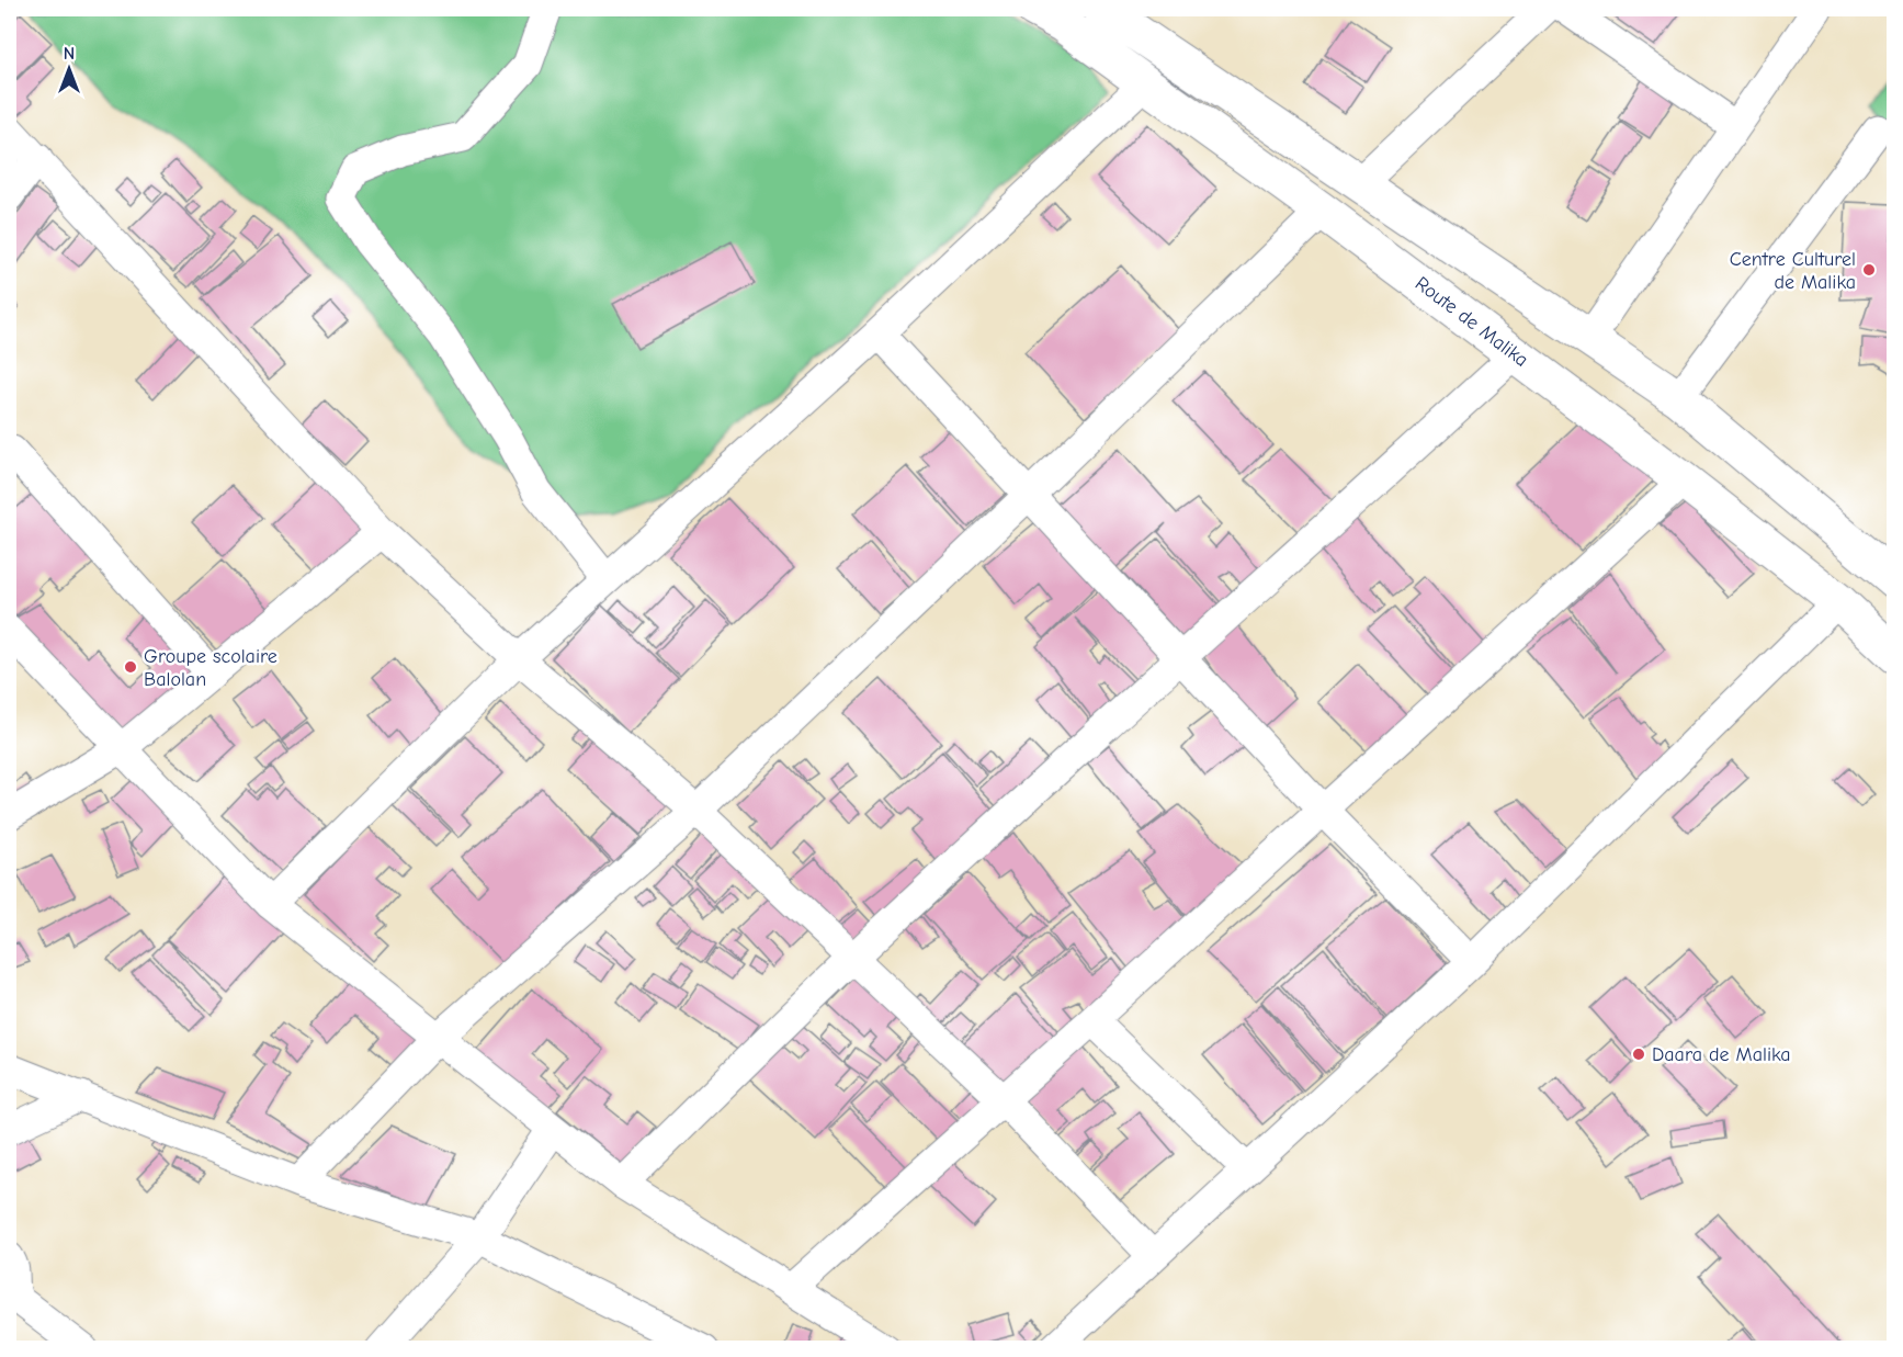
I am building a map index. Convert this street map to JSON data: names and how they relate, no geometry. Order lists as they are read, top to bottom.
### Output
{
  "streets": {
    "main road": ["Route de Malika"]
  },
  "places": ["Centre Culturel de Malika", "Groupe scolaire Balolan", "Daara de Malika"],
  "north": "top"
}
